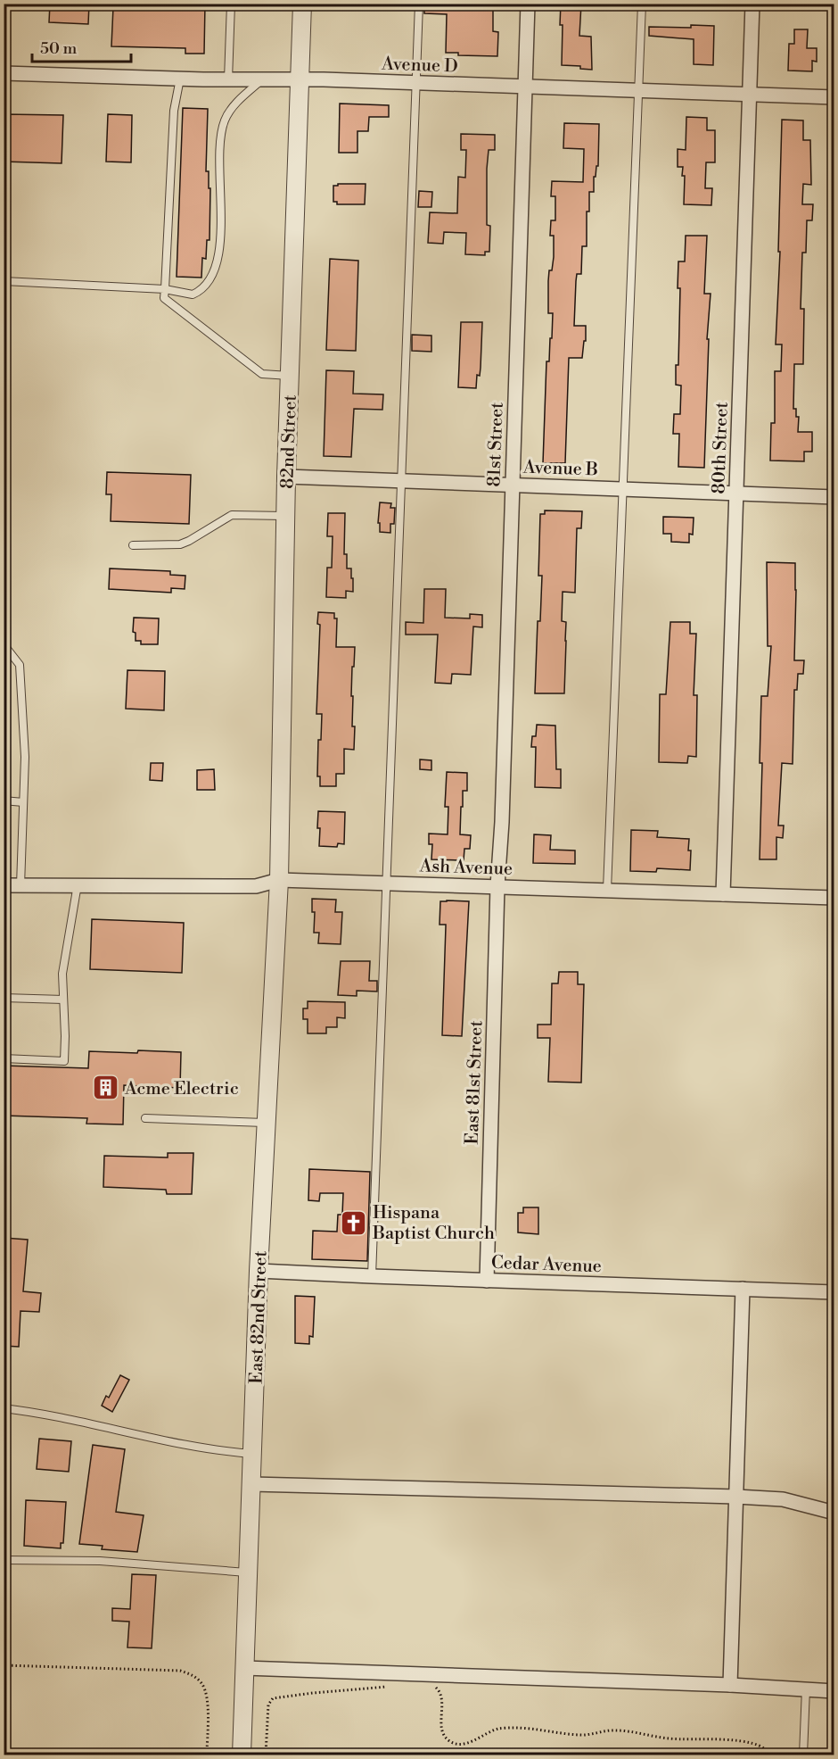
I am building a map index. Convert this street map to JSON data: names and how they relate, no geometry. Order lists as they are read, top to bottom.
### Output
{
  "streets": {
    "street": [
      "Avenue D",
      "82nd Street",
      "81st Street",
      "80th Street",
      "Avenue B",
      "Ash Avenue",
      "East 81st Street",
      "Cedar Avenue",
      "East 82nd Street"
    ]
  },
  "crossings": [
    ["Avenue D", "82nd Street"],
    ["Avenue D", "81st Street"],
    ["Avenue D", "80th Street"],
    ["82nd Street", "Avenue B"],
    ["82nd Street", "Ash Avenue"],
    ["82nd Street", "East 82nd Street"],
    ["81st Street", "Avenue B"],
    ["81st Street", "Ash Avenue"],
    ["81st Street", "East 81st Street"],
    ["80th Street", "Avenue B"],
    ["80th Street", "Ash Avenue"],
    ["Ash Avenue", "East 81st Street"],
    ["Ash Avenue", "East 82nd Street"],
    ["East 81st Street", "Cedar Avenue"],
    ["Cedar Avenue", "East 82nd Street"]
  ],
  "places": {
    "building": ["Acme Electric"],
    "church": ["Hispana Baptist Church"]
  },
  "scale_bar": "50 m"
}
